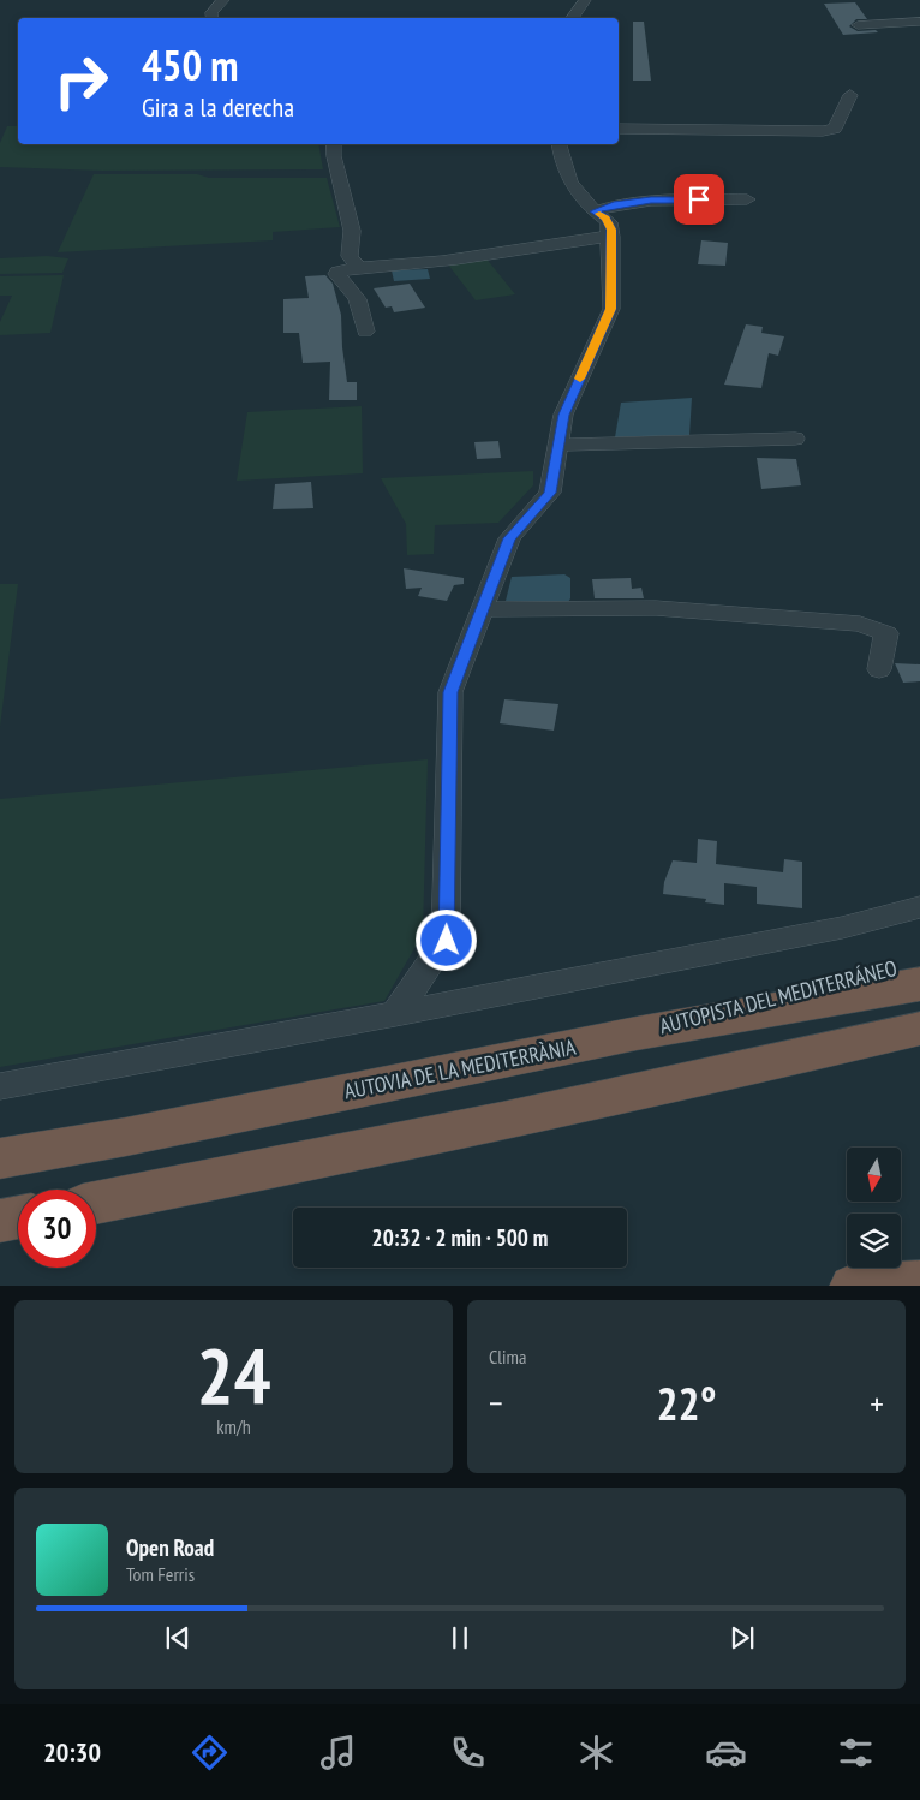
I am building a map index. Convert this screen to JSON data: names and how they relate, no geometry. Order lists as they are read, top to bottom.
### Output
{
  "streets": {
    "highway": ["AUTOPISTA DEL MEDITERRÁNEO", "AUTOVIA DE LA MEDITERRÀNIA"]
  },
  "crossings": [
    ["AUTOPISTA DEL MEDITERRÁNEO", "AUTOVIA DE LA MEDITERRÀNIA"]
  ],
  "north": "bottom",
  "page": {
    "turn": ["450 m", "Gira a la derecha"],
    "limit": "30",
    "trip": "20:32 · 2 min · 500 m",
    "tile": [
      ["24", "km/h"],
      "Clima"
    ],
    "heat": ["−", "22°", "+"],
    "song": ["Open Road", "Tom Ferris"],
    "tabs": "20:30"
  }
}
